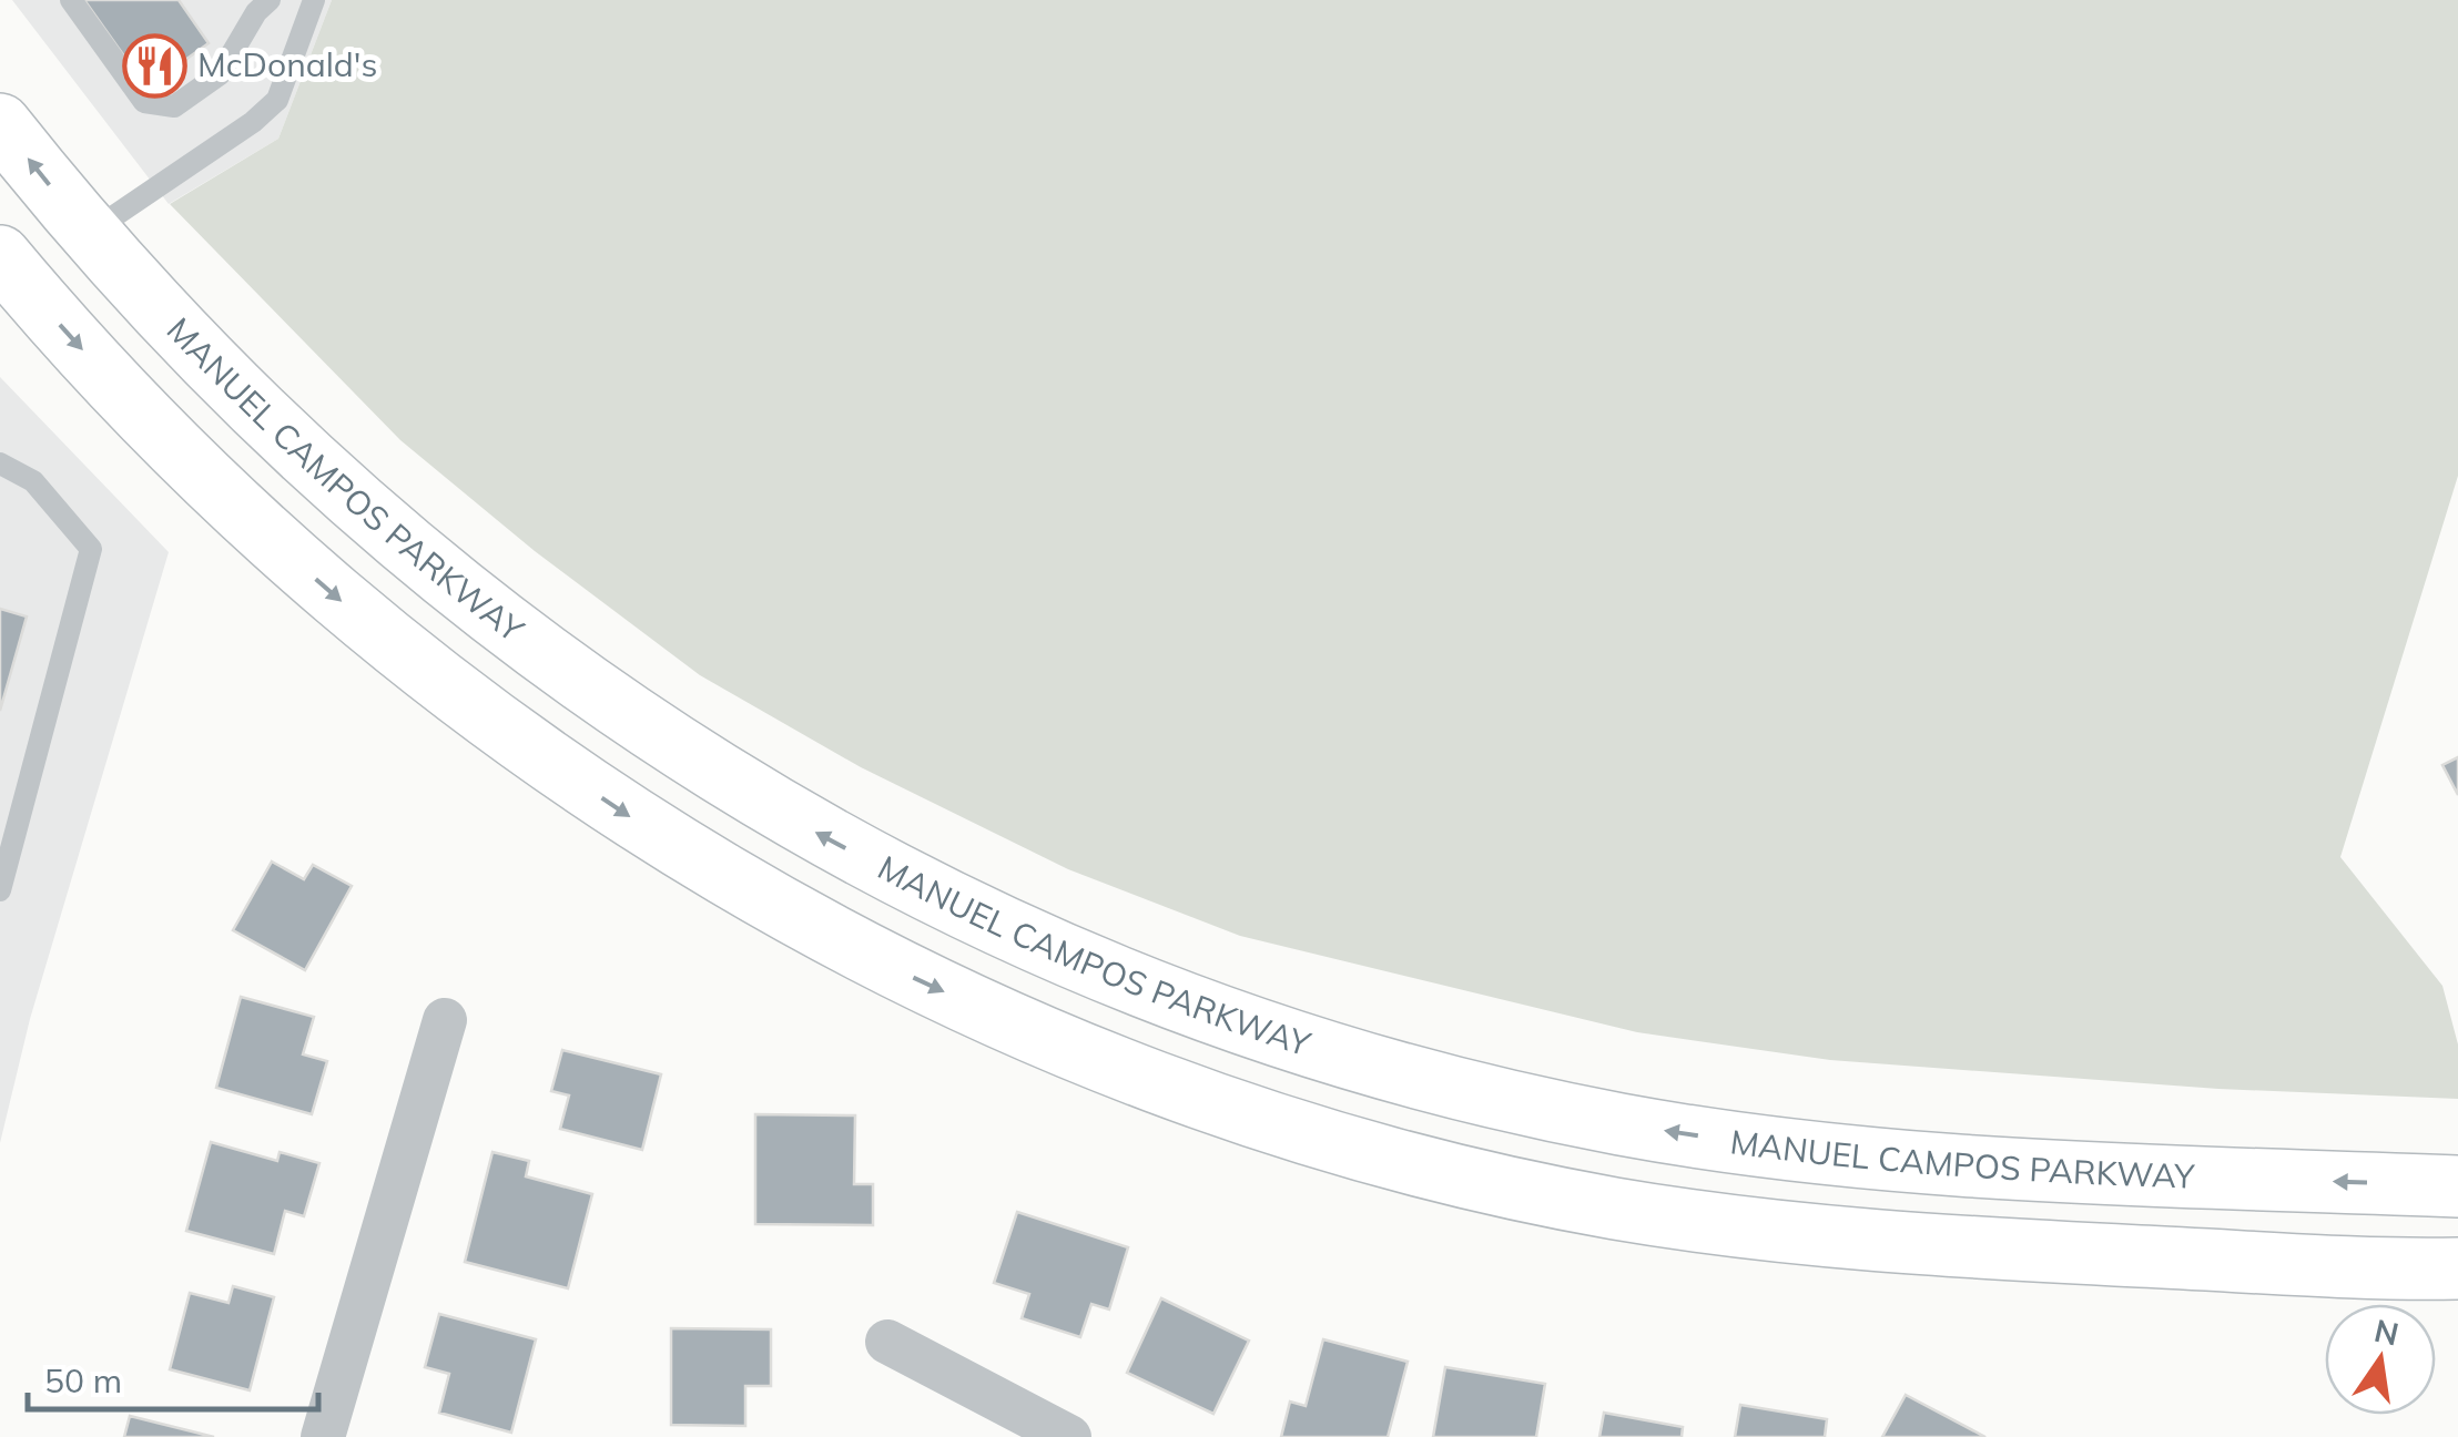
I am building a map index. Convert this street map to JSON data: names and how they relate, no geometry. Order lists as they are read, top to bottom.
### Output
{
  "streets": {
    "main road": ["MANUEL CAMPOS PARKWAY"]
  },
  "places": {
    "restaurant": ["McDonald's"]
  },
  "scale_bar": "50 m",
  "north": "top"
}
